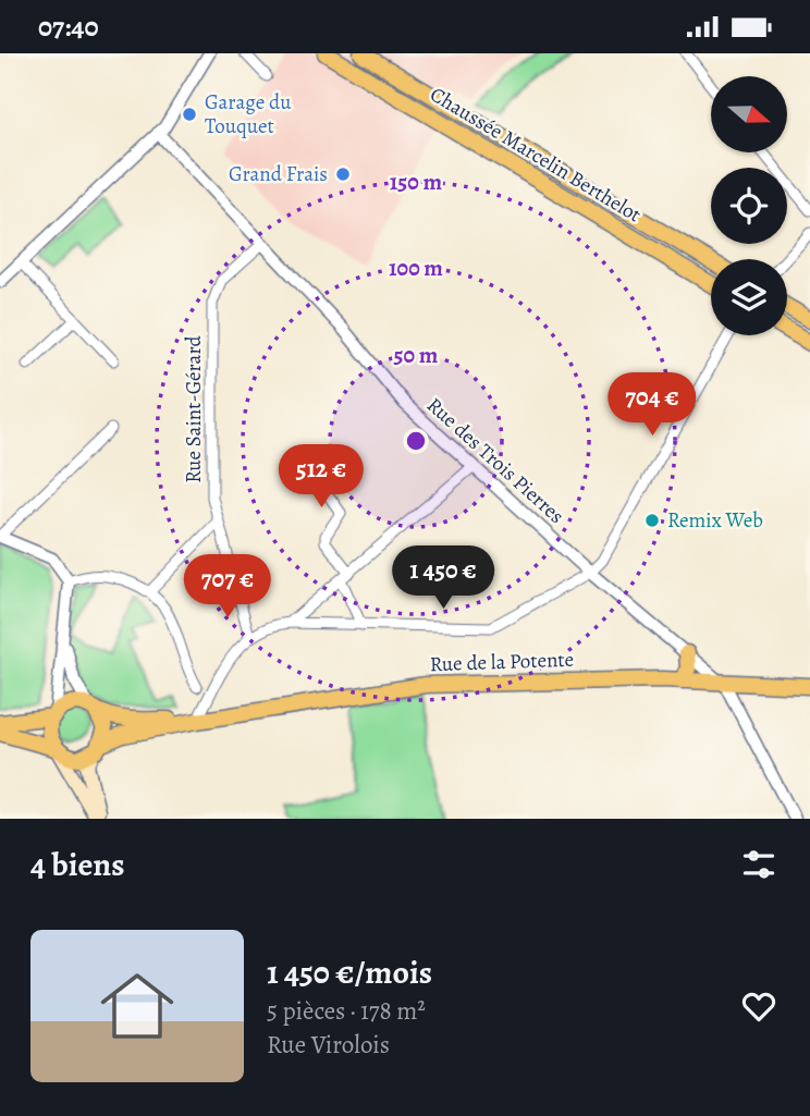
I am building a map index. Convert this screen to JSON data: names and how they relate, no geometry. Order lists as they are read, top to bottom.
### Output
{
  "streets": {
    "main road": ["Chaussée Marcelin Berthelot", "Rue de la Potente"],
    "street": ["Rue Saint-Gérard", "Rue des Trois Pierres"]
  },
  "crossings": [
    ["Rue Saint-Gérard", "Rue des Trois Pierres"],
    ["Rue des Trois Pierres", "Rue de la Potente"]
  ],
  "places": ["Garage du Touquet", "Grand Frais", "Remix Web"],
  "north": "right",
  "page": {
    "status": "07:40",
    "price": [
      "704 €",
      "512 €",
      "1 450 €",
      "707 €"
    ],
    "heading": "4 biens",
    "list": [
      {
        "name": "1 450 €/mois",
        "note": "5 pièces · 178 m² · Rue Virolois"
      }
    ]
  },
  "rings": ["150 m", "100 m", "50 m"]
}
